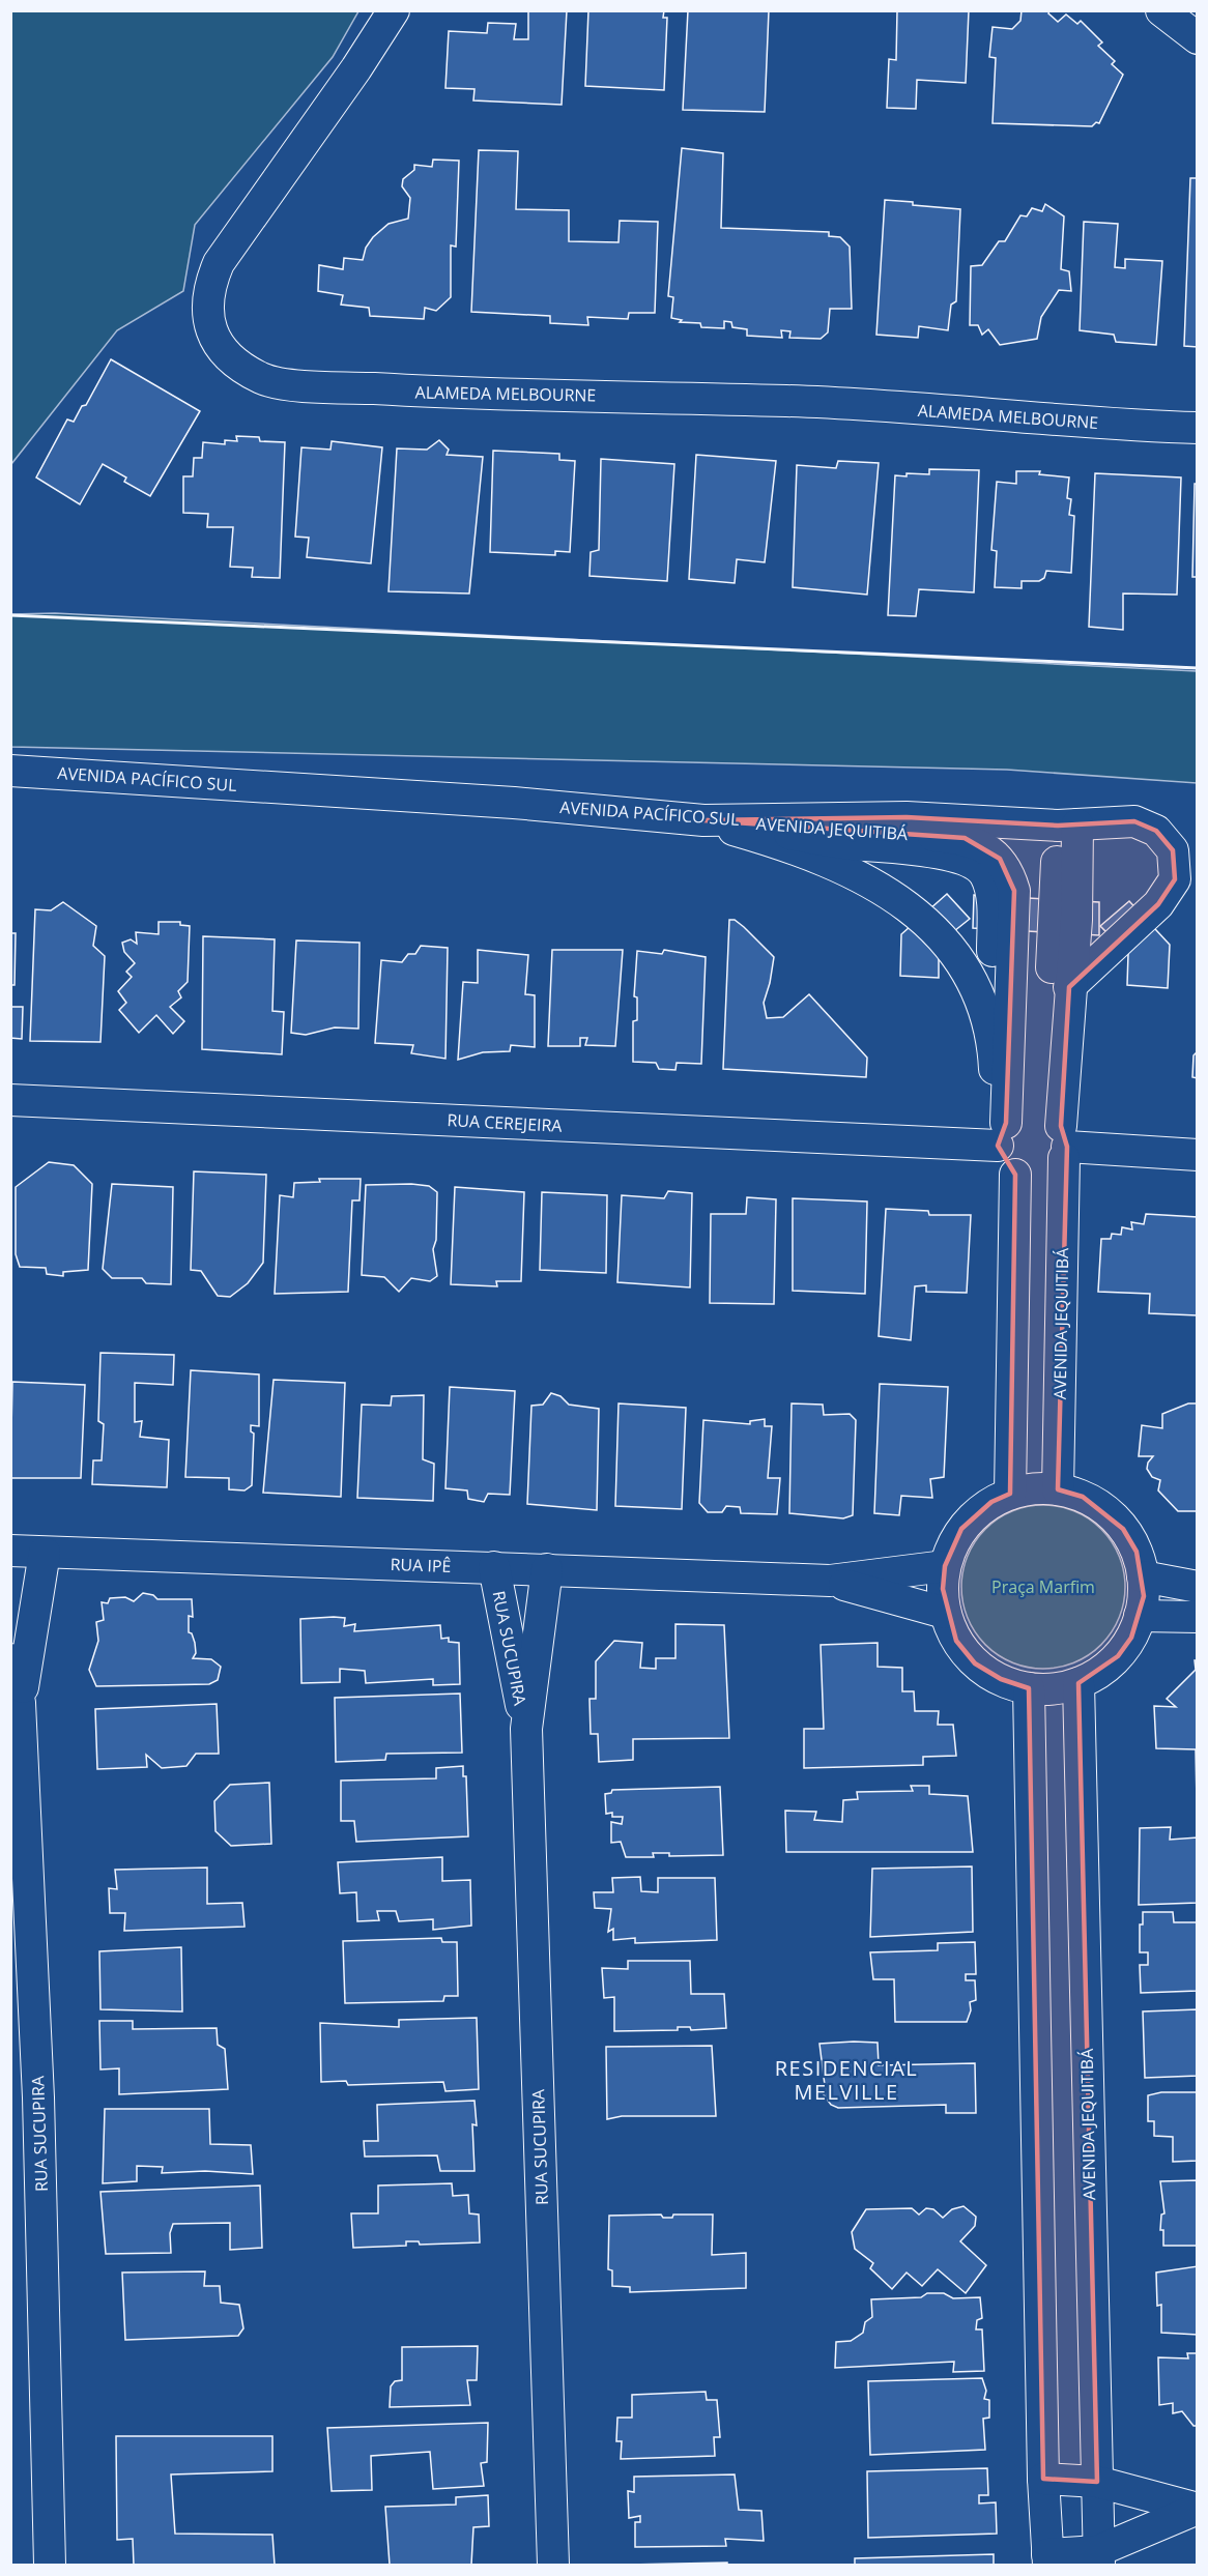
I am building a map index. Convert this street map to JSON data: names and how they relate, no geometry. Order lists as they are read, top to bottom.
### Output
{
  "streets": {
    "street": [
      "ALAMEDA MELBOURNE",
      "AVENIDA PACÍFICO SUL",
      "AVENIDA JEQUITIBÁ",
      "RUA CEREJEIRA",
      "RUA IPÊ",
      "RUA SUCUPIRA"
    ]
  },
  "crossings": [
    ["AVENIDA PACÍFICO SUL", "AVENIDA JEQUITIBÁ"],
    ["AVENIDA JEQUITIBÁ", "RUA CEREJEIRA"],
    ["AVENIDA JEQUITIBÁ", "RUA IPÊ"],
    ["RUA IPÊ", "RUA SUCUPIRA"]
  ],
  "districts": ["RESIDENCIAL MELVILLE"],
  "parks": ["Praça Marfim"]
}
